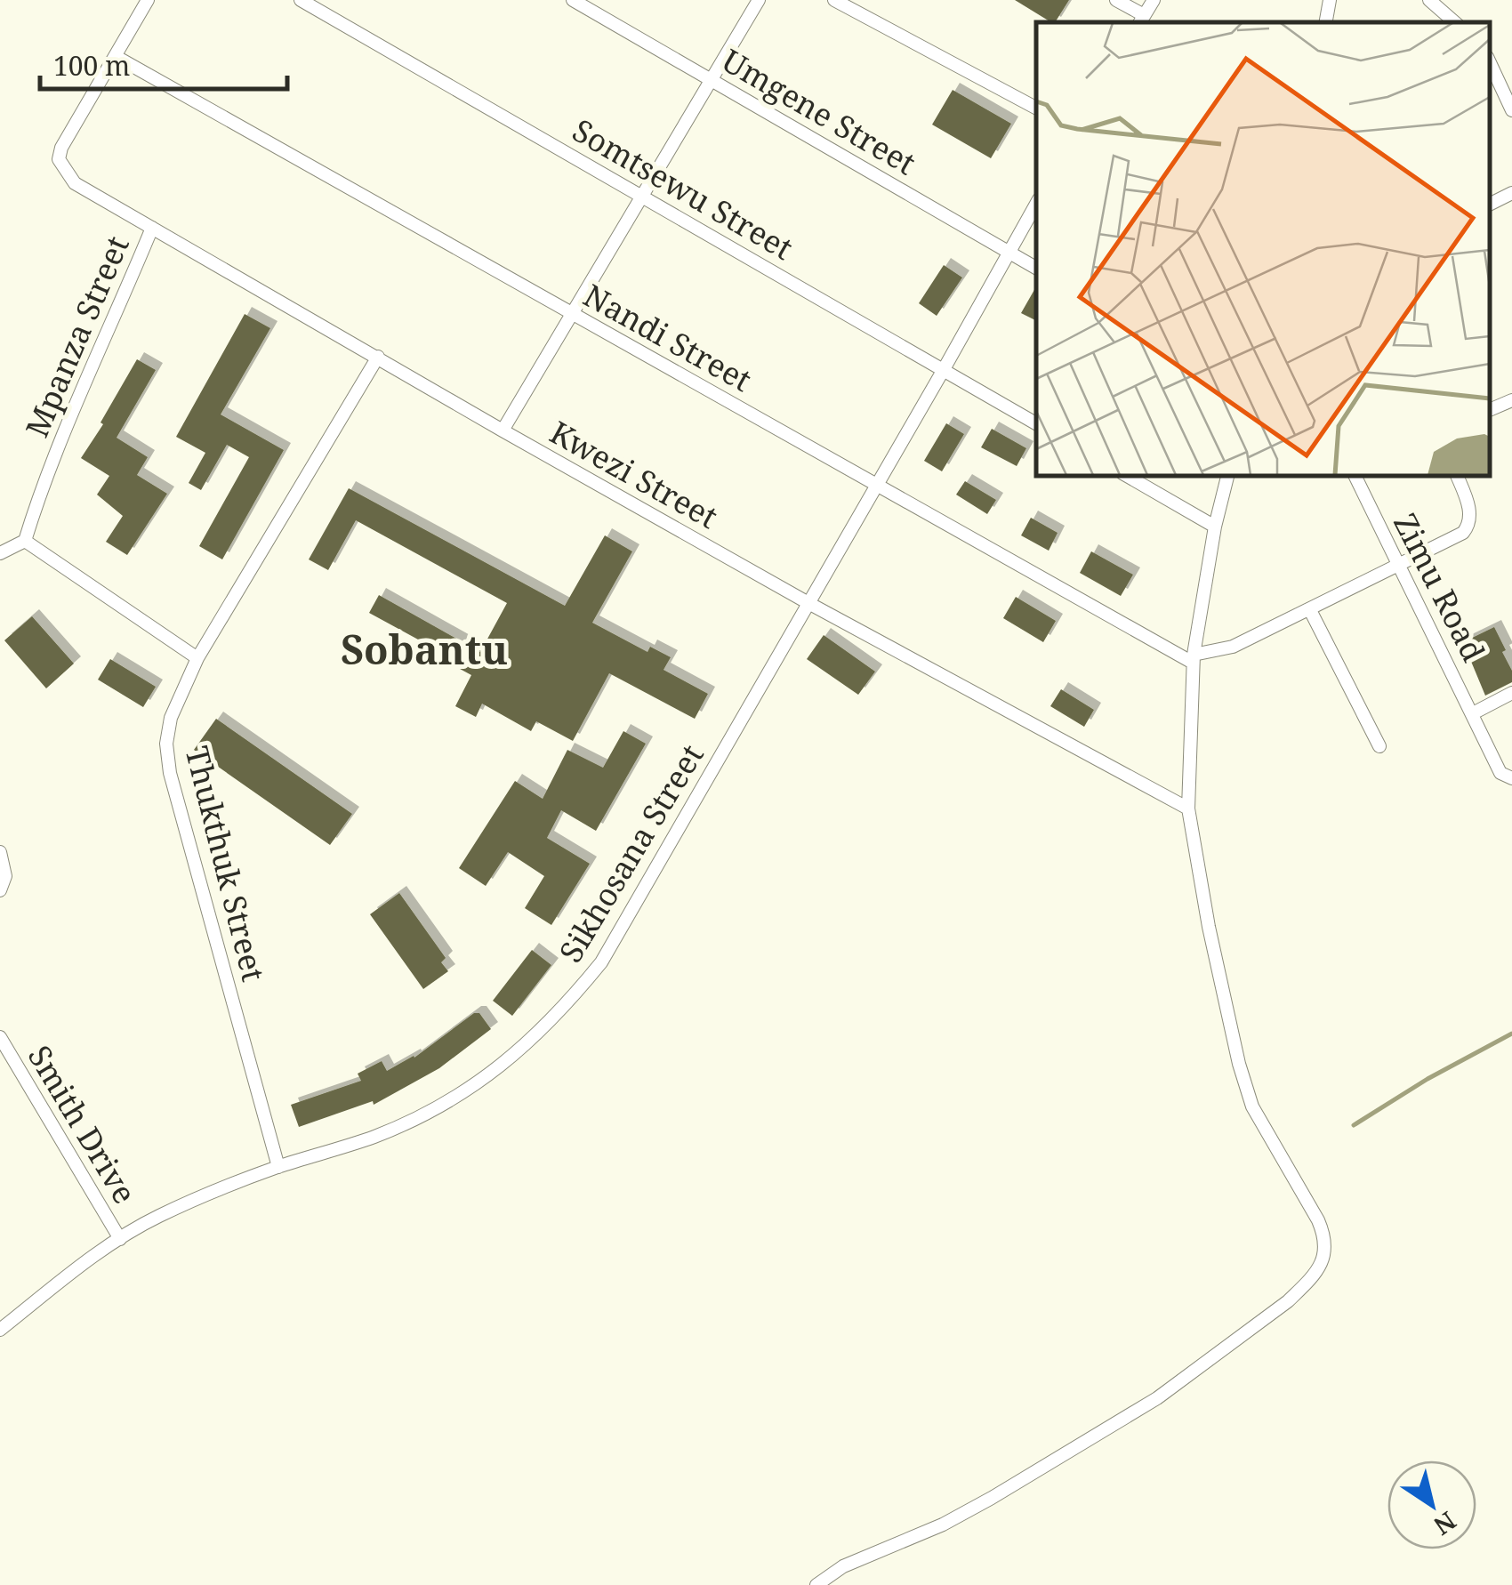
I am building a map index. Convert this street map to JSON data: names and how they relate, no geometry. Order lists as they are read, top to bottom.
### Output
{
  "streets": {
    "street": [
      "Umgene Street",
      "Somtsewu Street",
      "Mpanza Street",
      "Nandi Street",
      "Kwezi Street",
      "Zimu Road",
      "Sikhosana Street",
      "Thukthuk Street",
      "Smith Drive"
    ]
  },
  "crossings": [
    ["Umgene Street", "Sikhosana Street"],
    ["Somtsewu Street", "Sikhosana Street"],
    ["Mpanza Street", "Kwezi Street"],
    ["Nandi Street", "Kwezi Street"],
    ["Nandi Street", "Sikhosana Street"],
    ["Kwezi Street", "Sikhosana Street"],
    ["Kwezi Street", "Thukthuk Street"],
    ["Sikhosana Street", "Thukthuk Street"],
    ["Sikhosana Street", "Smith Drive"]
  ],
  "districts": ["Sobantu"],
  "scale_bar": "100 m",
  "north": "bottom right"
}
